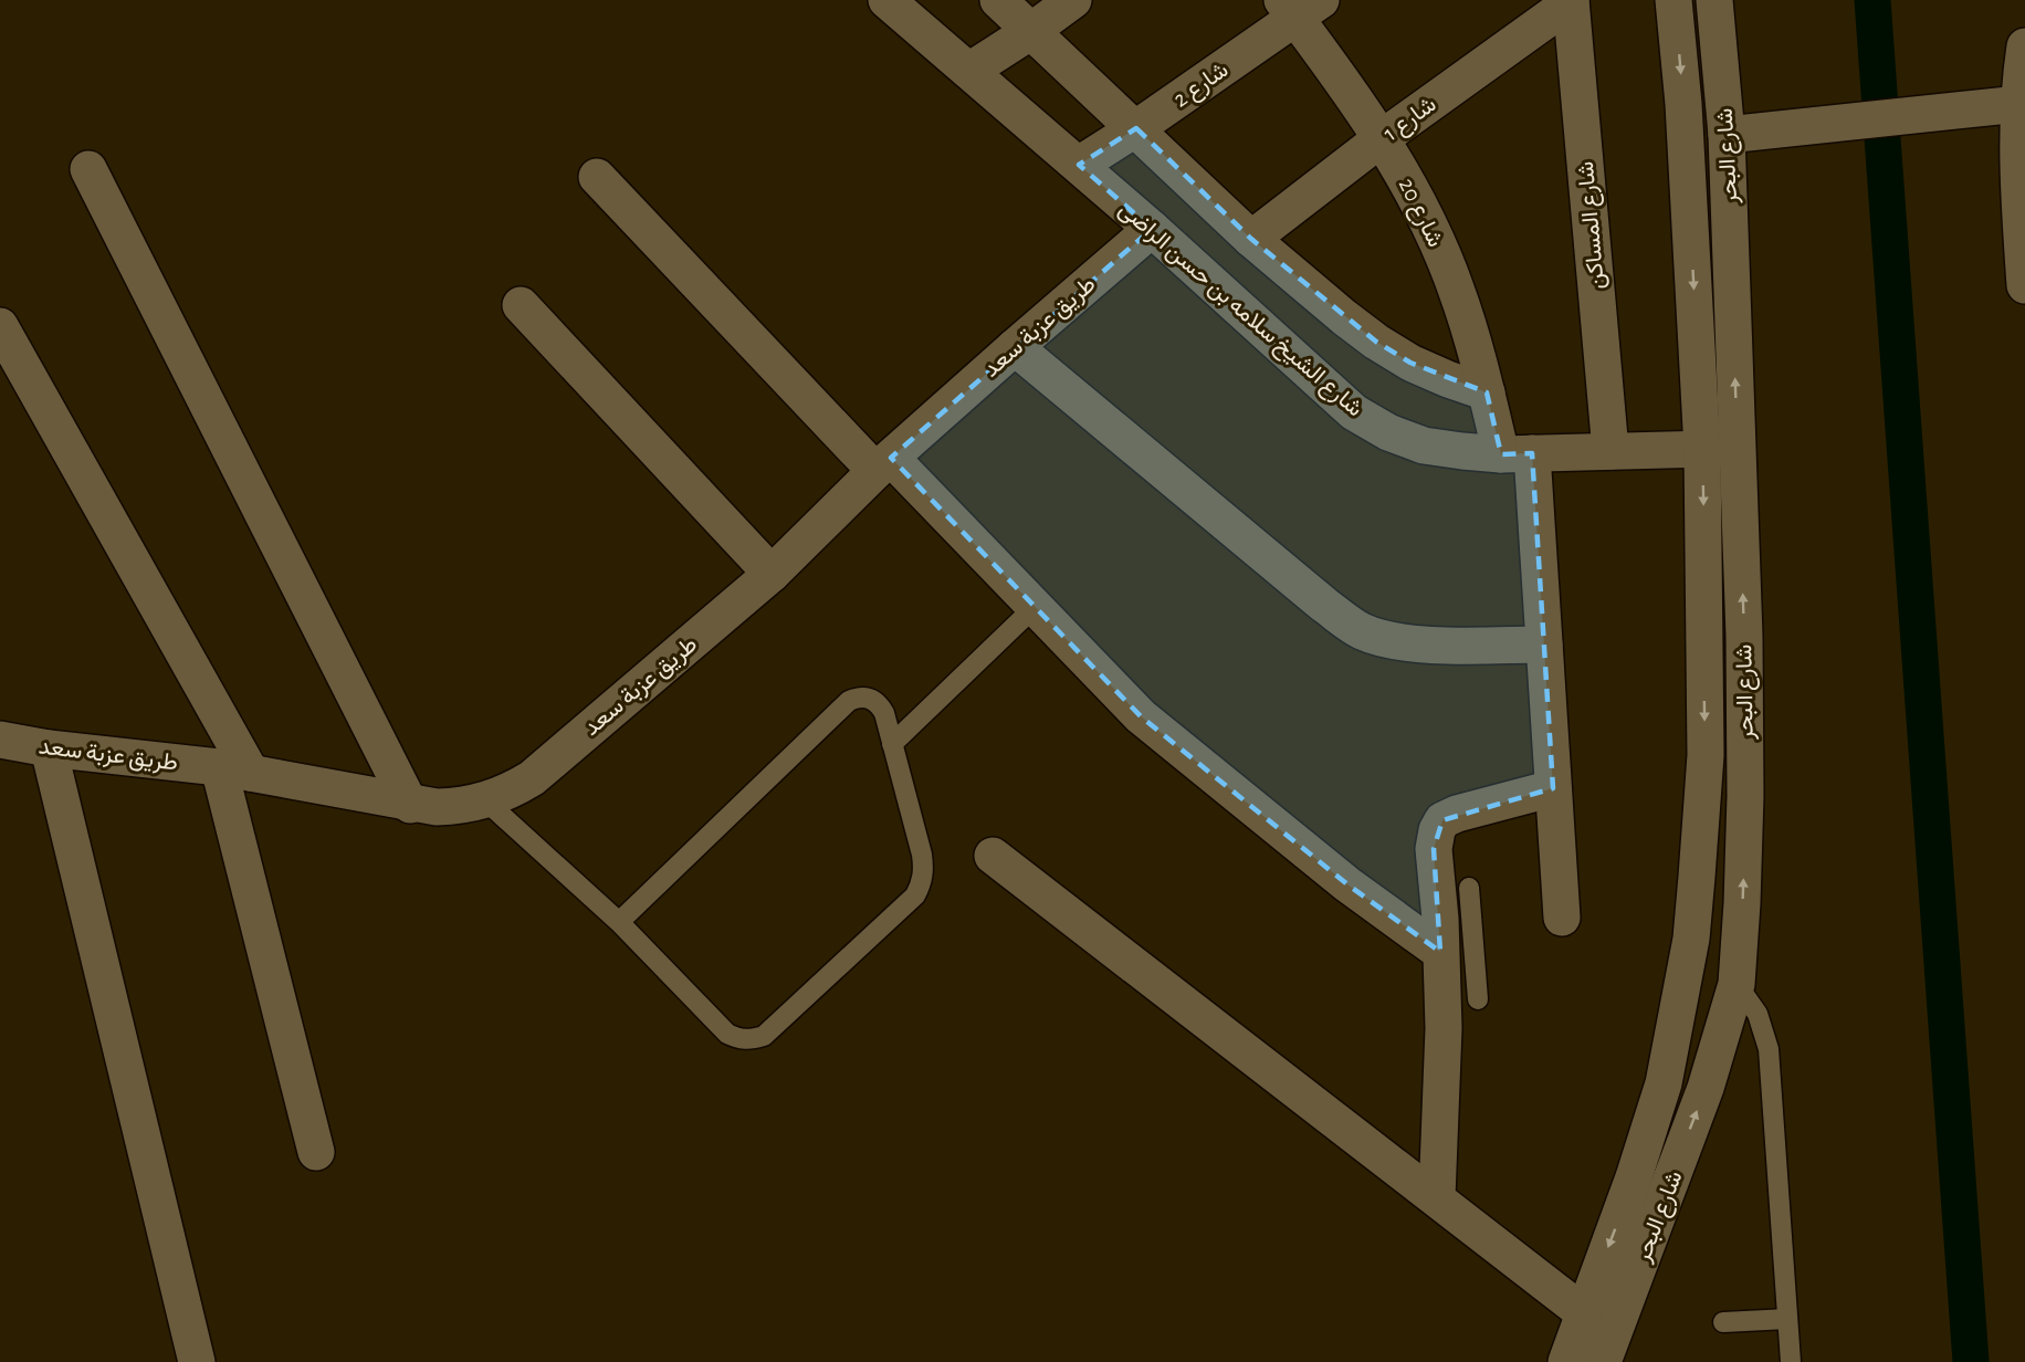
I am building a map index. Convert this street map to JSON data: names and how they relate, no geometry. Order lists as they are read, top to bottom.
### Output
{
  "streets": {
    "street": [
      "شارع 2",
      "شارع 1",
      "شارع البحر",
      "شارع 20",
      "شارع المساكن",
      "شارع الشيخ سلامه بن حسن الراضى",
      "طريق عزبة سعد"
    ]
  },
  "crossings": [
    ["شارع 2", "شارع 20"],
    ["شارع 2", "شارع الشيخ سلامه بن حسن الراضى"],
    ["شارع 1", "شارع 20"],
    ["شارع 1", "شارع المساكن"],
    ["شارع البحر", "شارع الشيخ سلامه بن حسن الراضى"],
    ["شارع 20", "شارع الشيخ سلامه بن حسن الراضى"],
    ["شارع المساكن", "شارع الشيخ سلامه بن حسن الراضى"],
    ["شارع الشيخ سلامه بن حسن الراضى", "طريق عزبة سعد"]
  ]
}
